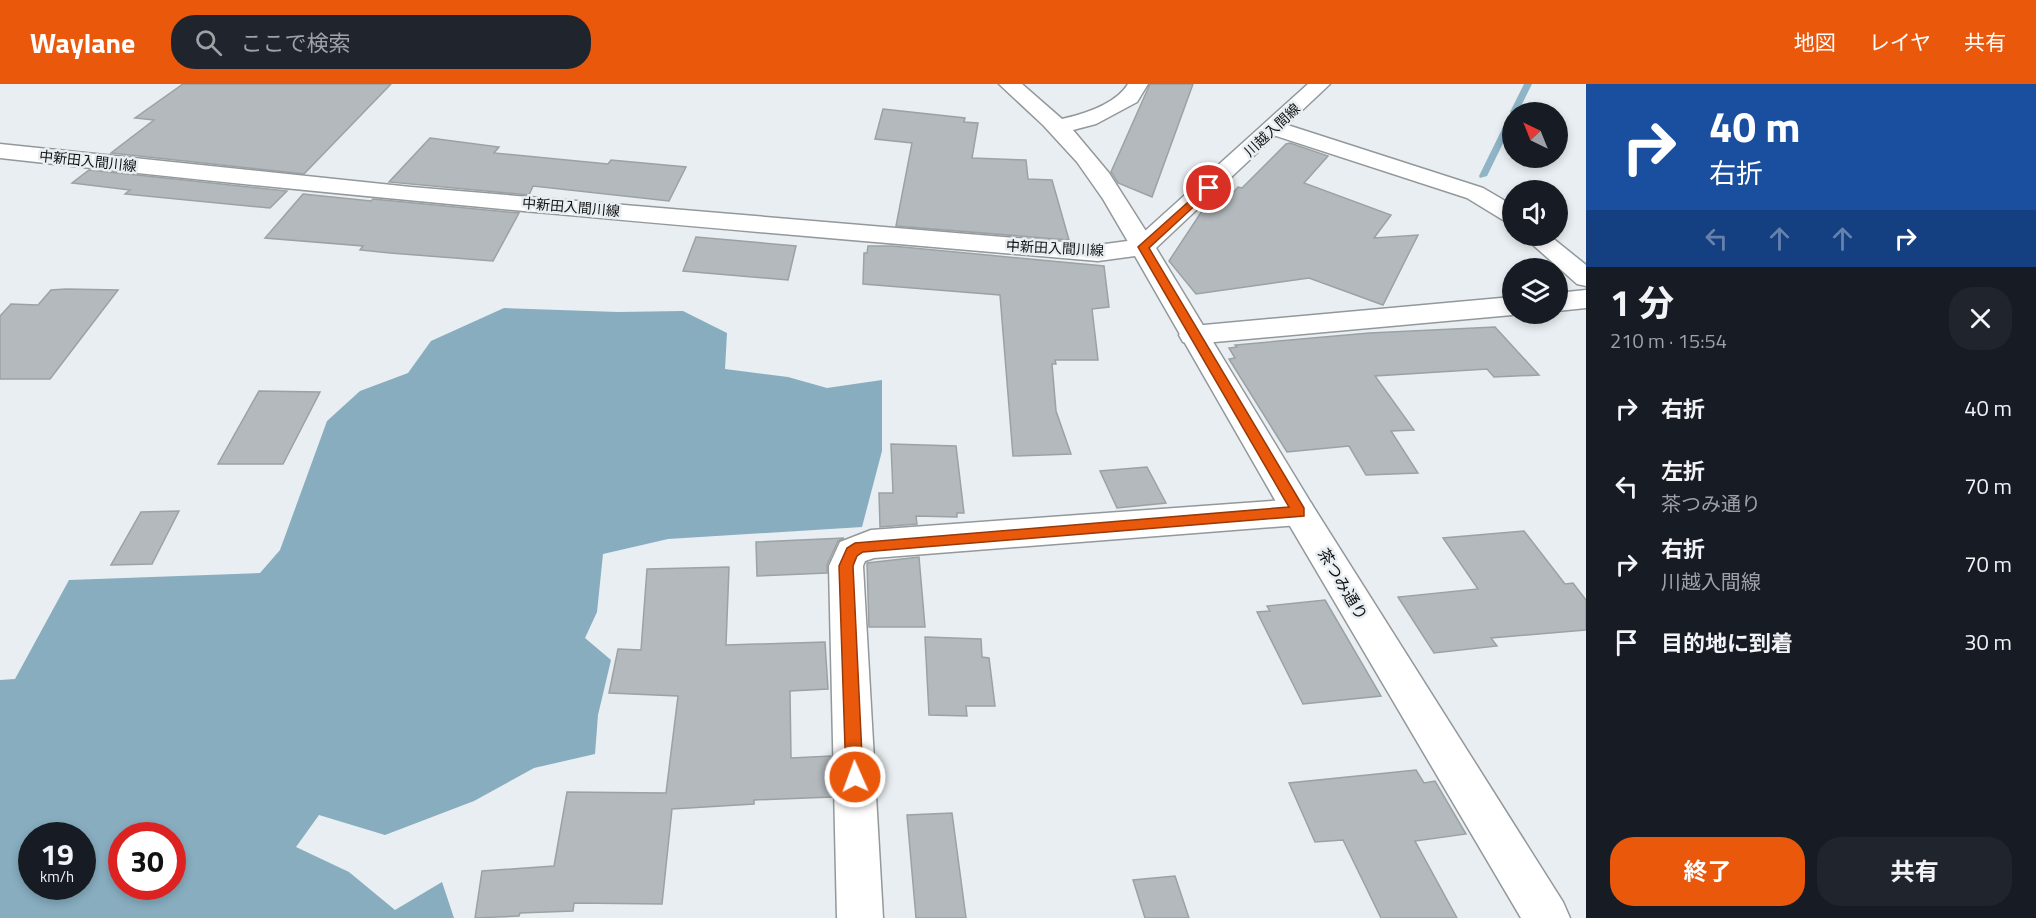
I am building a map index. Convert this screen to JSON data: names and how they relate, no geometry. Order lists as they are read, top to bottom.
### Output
{
  "streets": {
    "main road": ["川越入間線", "中新田入間川線", "茶つみ通り"]
  },
  "crossings": [
    ["川越入間線", "中新田入間川線"],
    ["川越入間線", "茶つみ通り"],
    ["中新田入間川線", "茶つみ通り"]
  ],
  "north": "top left",
  "page": {
    "header": "Waylane",
    "search": "ここで検索",
    "nav": ["地図", "レイヤ", "共有"],
    "turn": ["40 m", "右折"],
    "heading": ["1 分", "210 m · 15:54"],
    "list": [
      {
        "name": "右折",
        "value": "40 m"
      },
      {
        "name": "左折",
        "note": "茶つみ通り",
        "value": "70 m"
      },
      {
        "name": "右折",
        "note": "川越入間線",
        "value": "70 m"
      },
      {
        "name": "目的地に到着",
        "value": "30 m"
      }
    ],
    "speed": "19 km/h",
    "limit": "30",
    "buttons": ["終了", "共有"]
  }
}
